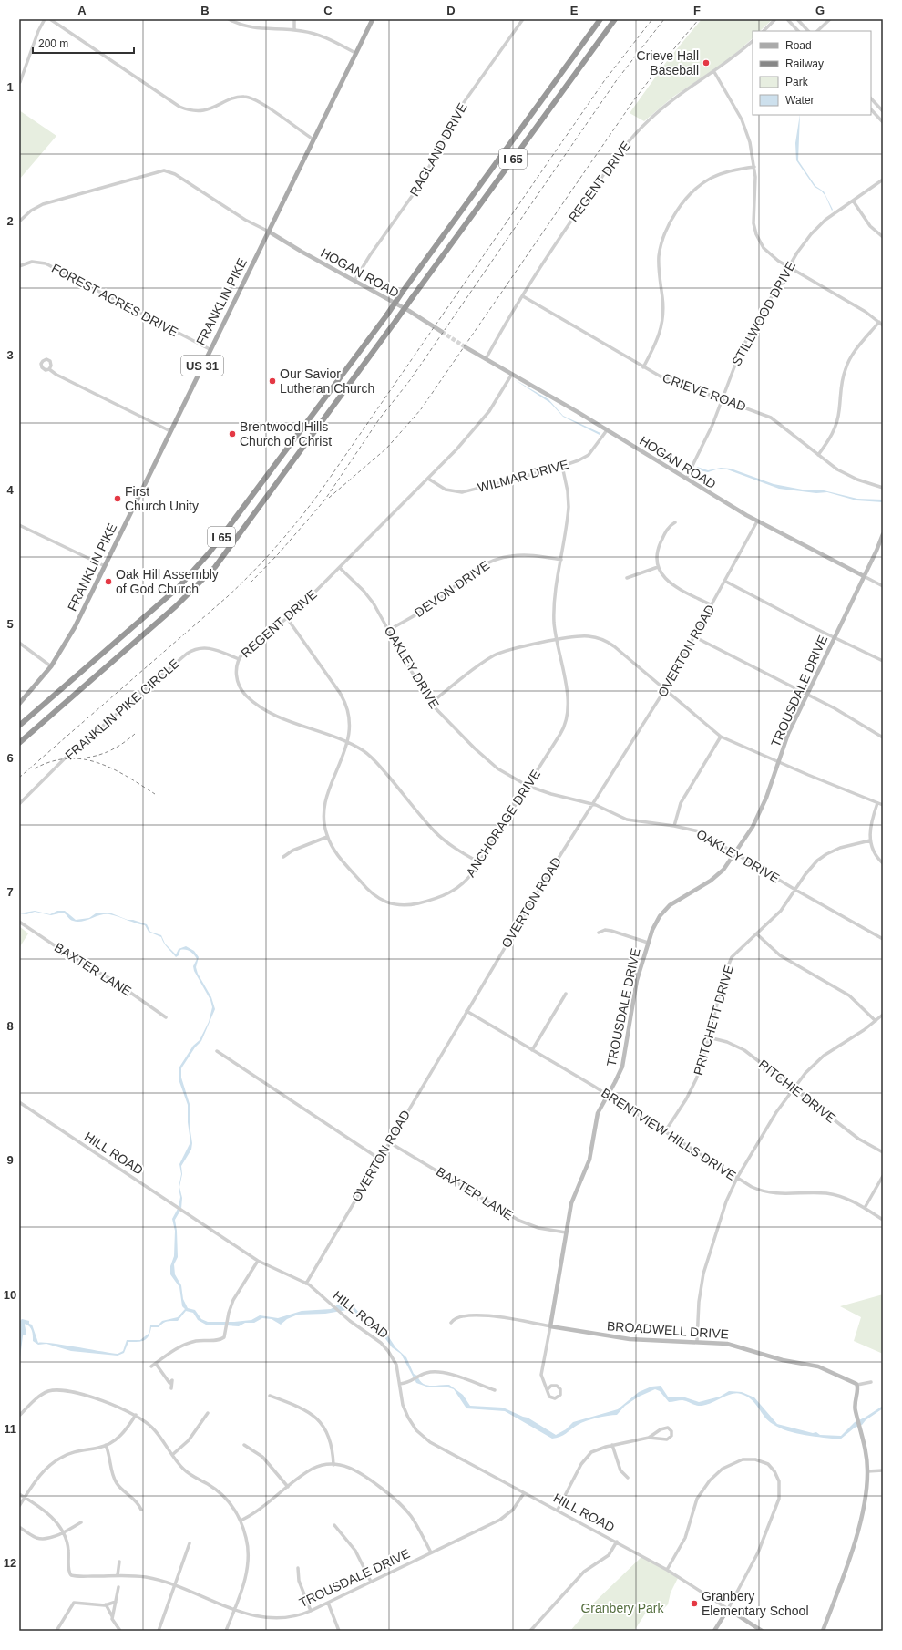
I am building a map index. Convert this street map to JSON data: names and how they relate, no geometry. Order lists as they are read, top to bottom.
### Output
{
  "streets": {
    "highway": ["I 65"],
    "main road": ["FRANKLIN PIKE", "US 31"],
    "street": [
      "RAGLAND DRIVE",
      "REGENT DRIVE",
      "HOGAN ROAD",
      "FOREST ACRES DRIVE",
      "STILLWOOD DRIVE",
      "CRIEVE ROAD",
      "WILMAR DRIVE",
      "DEVON DRIVE",
      "OVERTON ROAD",
      "OAKLEY DRIVE",
      "TROUSDALE DRIVE",
      "FRANKLIN PIKE CIRCLE",
      "ANCHORAGE DRIVE",
      "BAXTER LANE",
      "PRITCHETT DRIVE",
      "RITCHIE DRIVE",
      "BRENTVIEW HILLS DRIVE",
      "HILL ROAD",
      "BROADWELL DRIVE"
    ]
  },
  "crossings": [
    ["RAGLAND DRIVE", "HOGAN ROAD"],
    ["REGENT DRIVE", "HOGAN ROAD"],
    ["REGENT DRIVE", "CRIEVE ROAD"],
    ["REGENT DRIVE", "WILMAR DRIVE"],
    ["REGENT DRIVE", "OAKLEY DRIVE"],
    ["REGENT DRIVE", "FRANKLIN PIKE CIRCLE"],
    ["REGENT DRIVE", "ANCHORAGE DRIVE"],
    ["HOGAN ROAD", "FRANKLIN PIKE"],
    ["HOGAN ROAD", "STILLWOOD DRIVE"],
    ["HOGAN ROAD", "WILMAR DRIVE"],
    ["HOGAN ROAD", "OVERTON ROAD"],
    ["HOGAN ROAD", "TROUSDALE DRIVE"],
    ["FOREST ACRES DRIVE", "FRANKLIN PIKE"],
    ["STILLWOOD DRIVE", "CRIEVE ROAD"],
    ["WILMAR DRIVE", "ANCHORAGE DRIVE"],
    ["DEVON DRIVE", "OAKLEY DRIVE"],
    ["DEVON DRIVE", "ANCHORAGE DRIVE"],
    ["OVERTON ROAD", "OAKLEY DRIVE"],
    ["OVERTON ROAD", "BAXTER LANE"],
    ["OVERTON ROAD", "BRENTVIEW HILLS DRIVE"],
    ["OVERTON ROAD", "HILL ROAD"],
    ["OAKLEY DRIVE", "TROUSDALE DRIVE"],
    ["OAKLEY DRIVE", "ANCHORAGE DRIVE"],
    ["OAKLEY DRIVE", "PRITCHETT DRIVE"],
    ["TROUSDALE DRIVE", "BAXTER LANE"],
    ["TROUSDALE DRIVE", "BRENTVIEW HILLS DRIVE"],
    ["TROUSDALE DRIVE", "HILL ROAD"],
    ["TROUSDALE DRIVE", "BROADWELL DRIVE"],
    ["PRITCHETT DRIVE", "RITCHIE DRIVE"],
    ["PRITCHETT DRIVE", "BRENTVIEW HILLS DRIVE"]
  ],
  "parks": ["Granbery Park"],
  "places": [
    "Crieve Hall Baseball",
    "Our Savior Lutheran Church",
    "Brentwood Hills Church of Christ",
    "First Church Unity",
    "Oak Hill Assembly of God Church",
    "Granbery Elementary School"
  ],
  "legend": [
    "Road",
    "Railway",
    "Park",
    "Water"
  ],
  "scale_bar": "200 m",
  "grid": {
    "columns": [
      "A",
      "B",
      "C",
      "D",
      "E",
      "F",
      "G"
    ],
    "rows": [
      "1",
      "2",
      "3",
      "4",
      "5",
      "6",
      "7",
      "8",
      "9",
      "10",
      "11",
      "12"
    ]
  }
}
